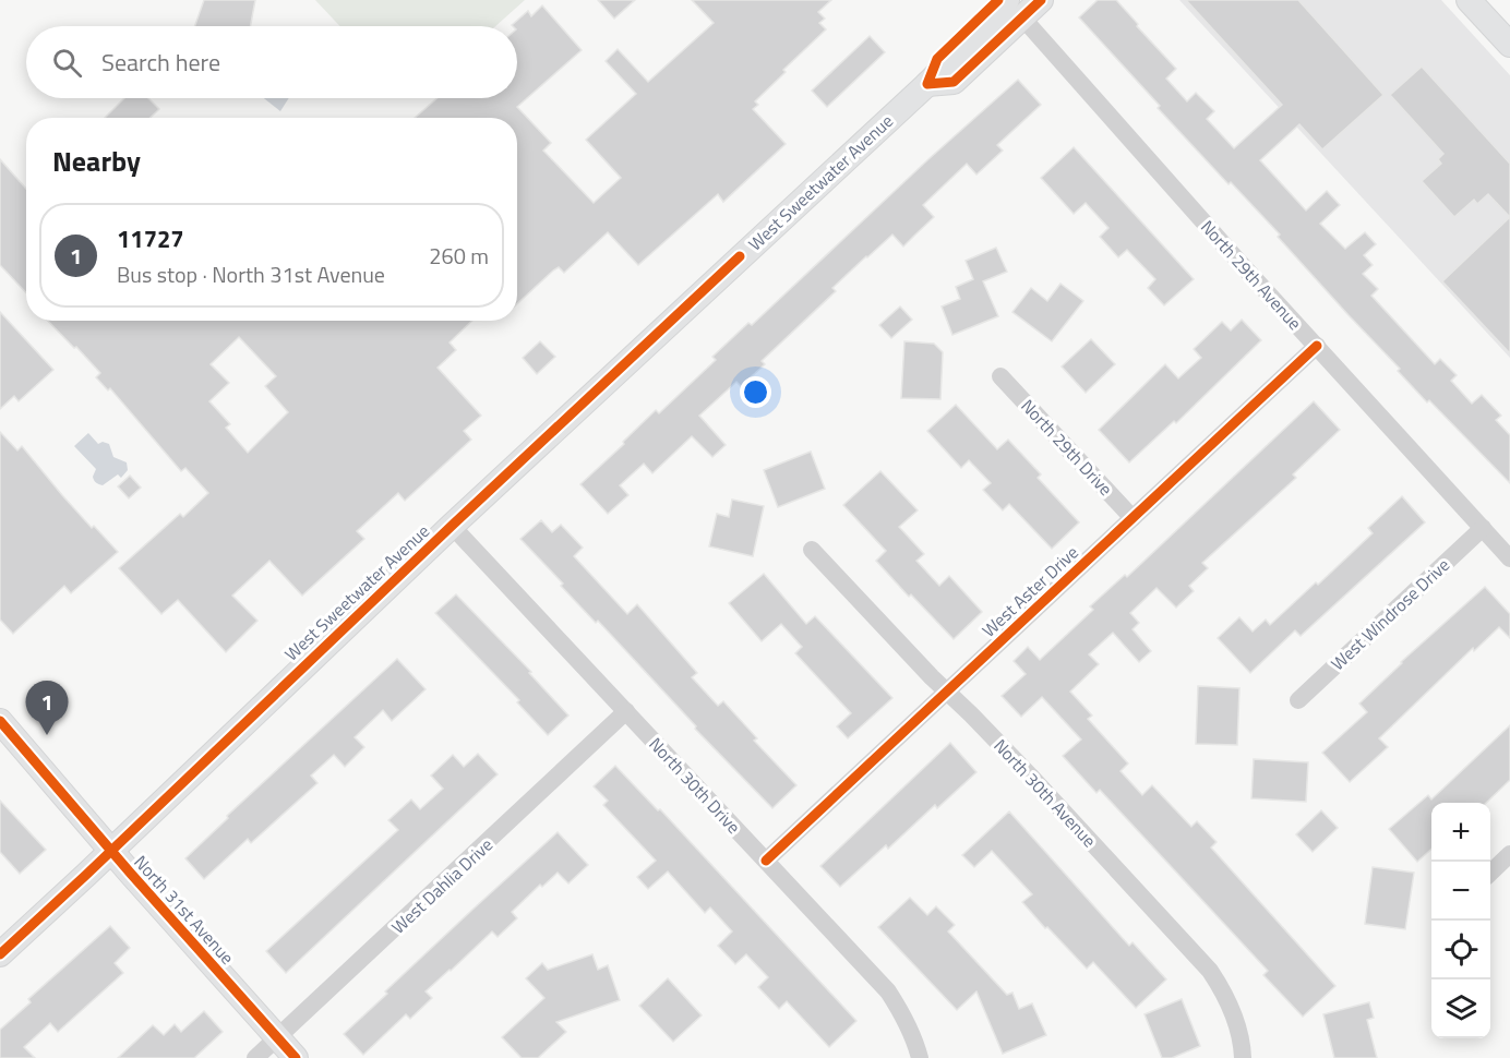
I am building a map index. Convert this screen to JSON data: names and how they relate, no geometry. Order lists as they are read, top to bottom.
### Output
{
  "streets": {
    "street": [
      "West Sweetwater Avenue",
      "North 29th Avenue",
      "North 29th Drive",
      "West Aster Drive",
      "West Windrose Drive",
      "North 30th Drive",
      "North 30th Avenue",
      "West Dahlia Drive",
      "North 31st Avenue"
    ]
  },
  "crossings": [
    ["West Sweetwater Avenue", "North 29th Avenue"],
    ["West Sweetwater Avenue", "North 30th Drive"],
    ["West Sweetwater Avenue", "North 31st Avenue"],
    ["North 29th Avenue", "West Aster Drive"],
    ["North 29th Avenue", "West Windrose Drive"],
    ["North 29th Drive", "West Aster Drive"],
    ["West Aster Drive", "North 30th Drive"],
    ["West Aster Drive", "North 30th Avenue"],
    ["North 30th Drive", "West Dahlia Drive"],
    ["West Dahlia Drive", "North 31st Avenue"]
  ],
  "page": {
    "search": "Search here",
    "heading": "Nearby",
    "list": [
      {
        "mark": "1",
        "name": "11727",
        "note": "Bus stop · North 31st Avenue",
        "value": "260 m"
      }
    ],
    "pins": "1",
    "map_buttons": ["+", "−"]
  }
}
